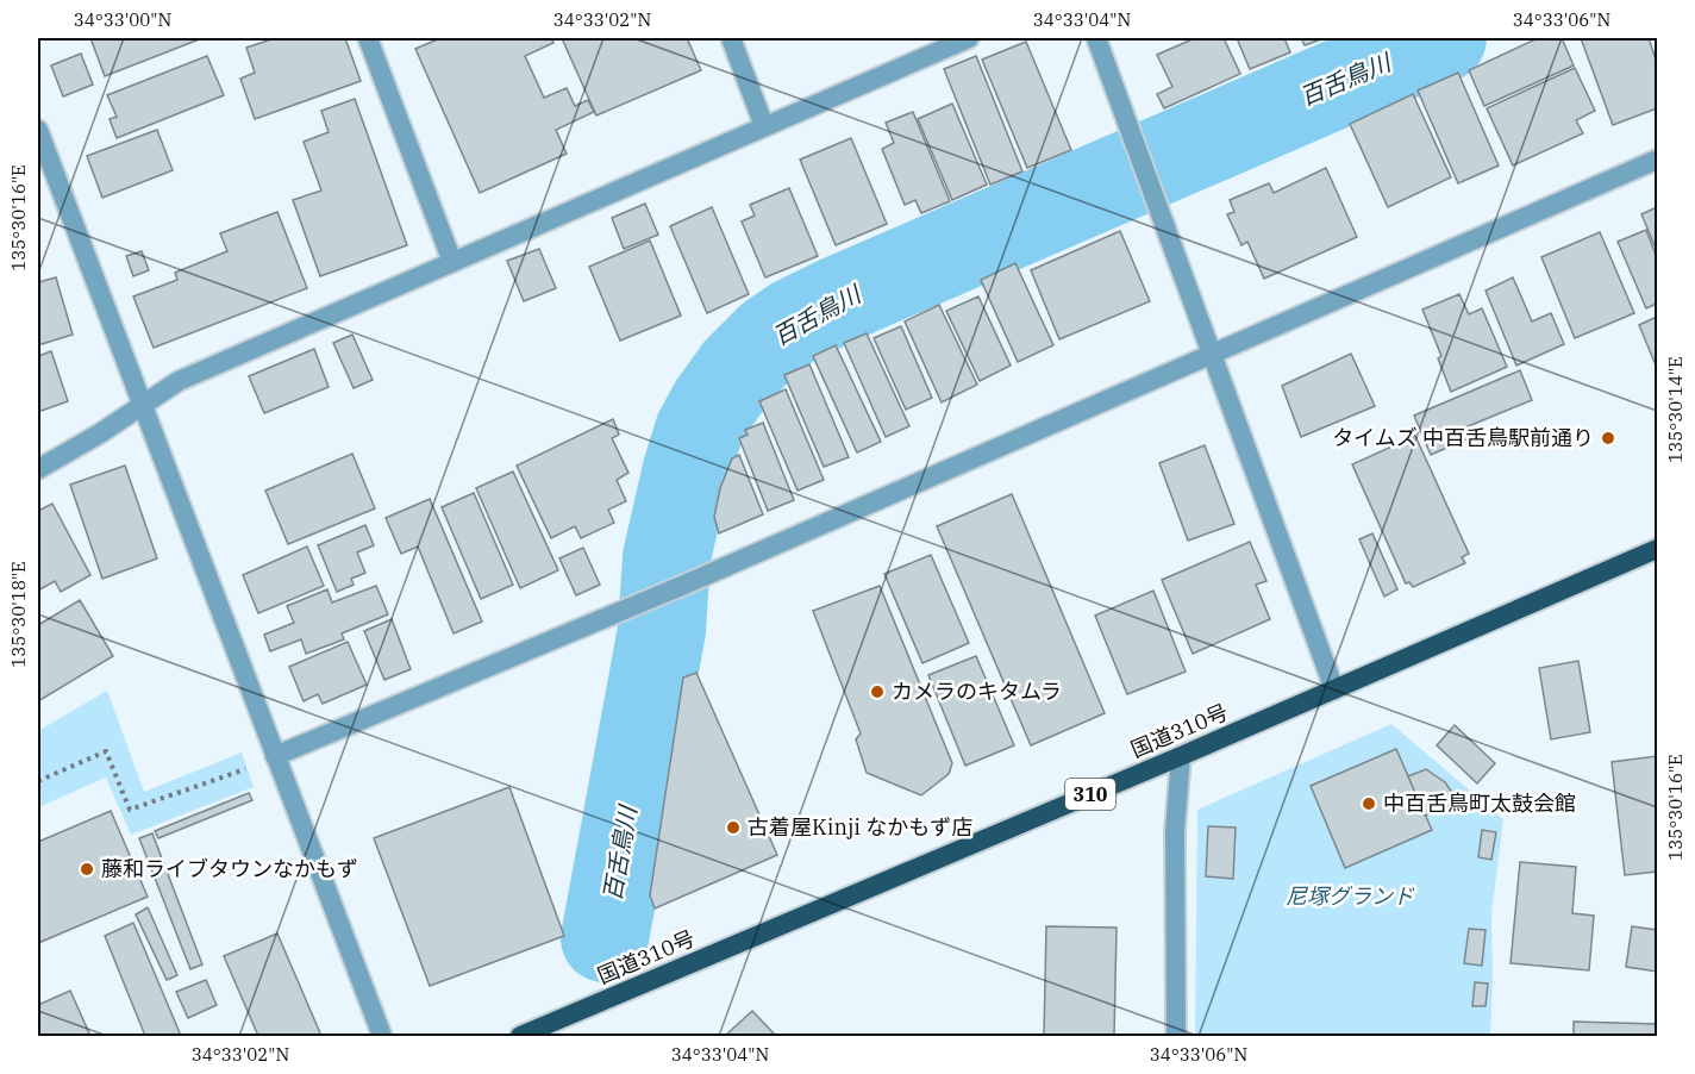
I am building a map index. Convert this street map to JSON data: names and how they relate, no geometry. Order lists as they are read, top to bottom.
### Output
{
  "streets": {
    "highway": ["国道310号", "310"]
  },
  "water": ["百舌鳥川"],
  "parks": ["尼塚グランド"],
  "places": [
    "タイムズ 中百舌鳥駅前通り",
    "カメラのキタムラ",
    "中百舌鳥町太鼓会館",
    "古着屋Kinji なかもず店",
    "藤和ライブタウンなかもず"
  ],
  "coordinates": [
    "34°33'00\"N",
    "34°33'02\"N",
    "34°33'04\"N",
    "34°33'06\"N",
    "135°30'16\"E",
    "135°30'14\"E",
    "135°30'18\"E"
  ]
}
